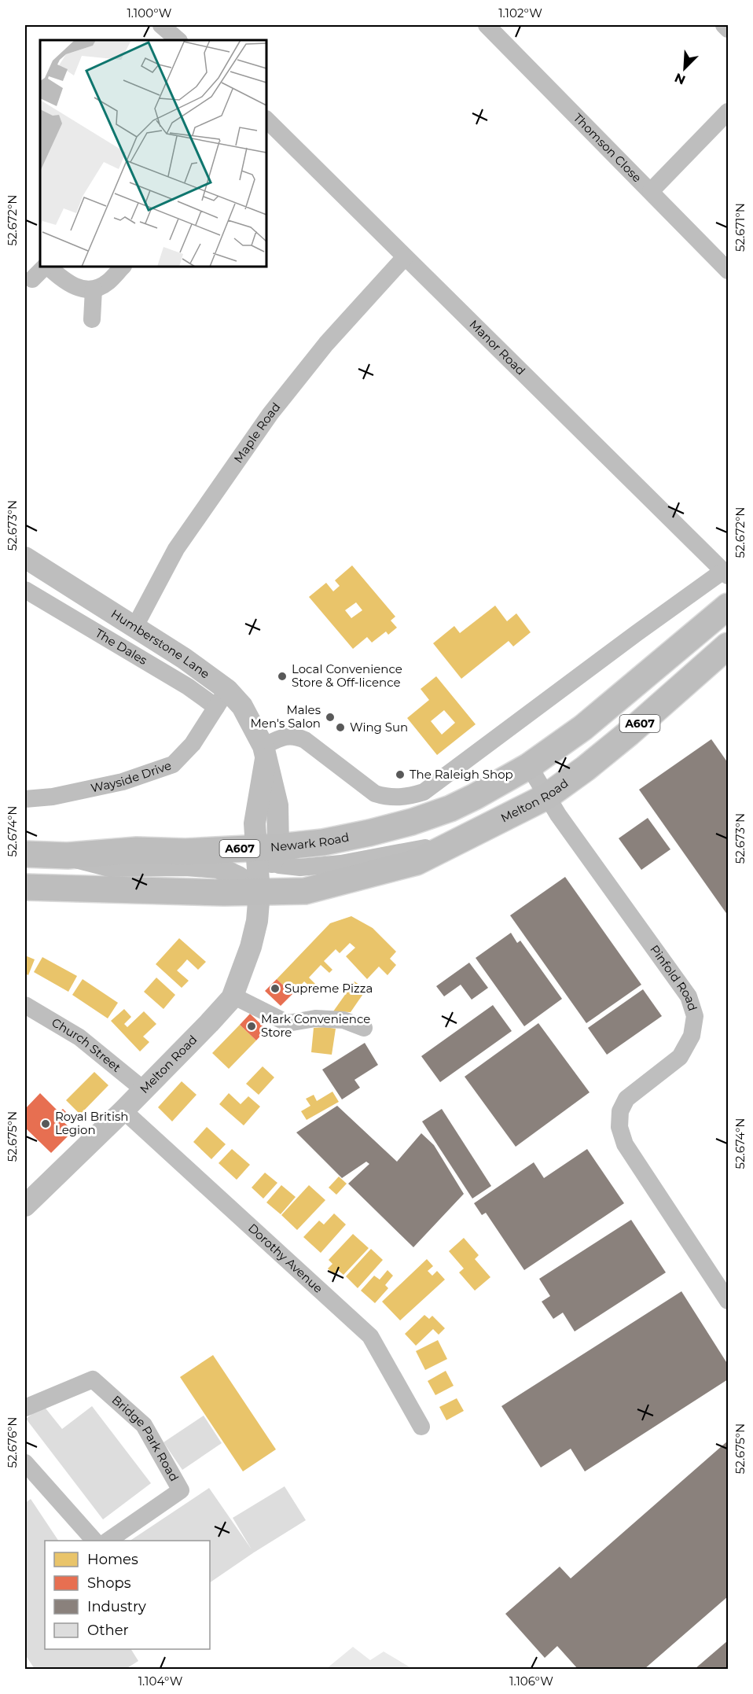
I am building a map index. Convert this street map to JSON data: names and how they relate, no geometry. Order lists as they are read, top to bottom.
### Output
{
  "streets": {
    "highway": ["A607", "Melton Road", "Newark Road"],
    "street": [
      "Thomson Close",
      "Manor Road",
      "Maple Road",
      "Humberstone Lane",
      "The Dales",
      "Wayside Drive",
      "Pinfold Road",
      "Church Street",
      "Dorothy Avenue",
      "Bridge Park Road"
    ]
  },
  "crossings": [
    ["Manor Road", "Maple Road"],
    ["Maple Road", "Humberstone Lane"],
    ["Humberstone Lane", "The Dales"],
    ["Humberstone Lane", "Wayside Drive"],
    ["The Dales", "Wayside Drive"],
    ["A607", "Melton Road"],
    ["A607", "Newark Road"],
    ["A607", "Pinfold Road"],
    ["Melton Road", "Newark Road"],
    ["Melton Road", "Pinfold Road"],
    ["Melton Road", "Church Street"],
    ["Melton Road", "Dorothy Avenue"],
    ["Newark Road", "Pinfold Road"]
  ],
  "places": [
    "Local Convenience Store & Off-licence",
    "Males Men's Salon",
    "Wing Sun",
    "The Raleigh Shop",
    "Supreme Pizza",
    "Mark Convenience Store",
    "Royal British Legion"
  ],
  "legend": [
    "Homes",
    "Shops",
    "Industry",
    "Other"
  ],
  "north": "bottom left",
  "coordinates": [
    "1.100°W",
    "1.102°W",
    "52.672°N",
    "52.671°N",
    "52.673°N",
    "52.674°N",
    "52.675°N",
    "52.676°N",
    "1.104°W",
    "1.106°W"
  ]
}
